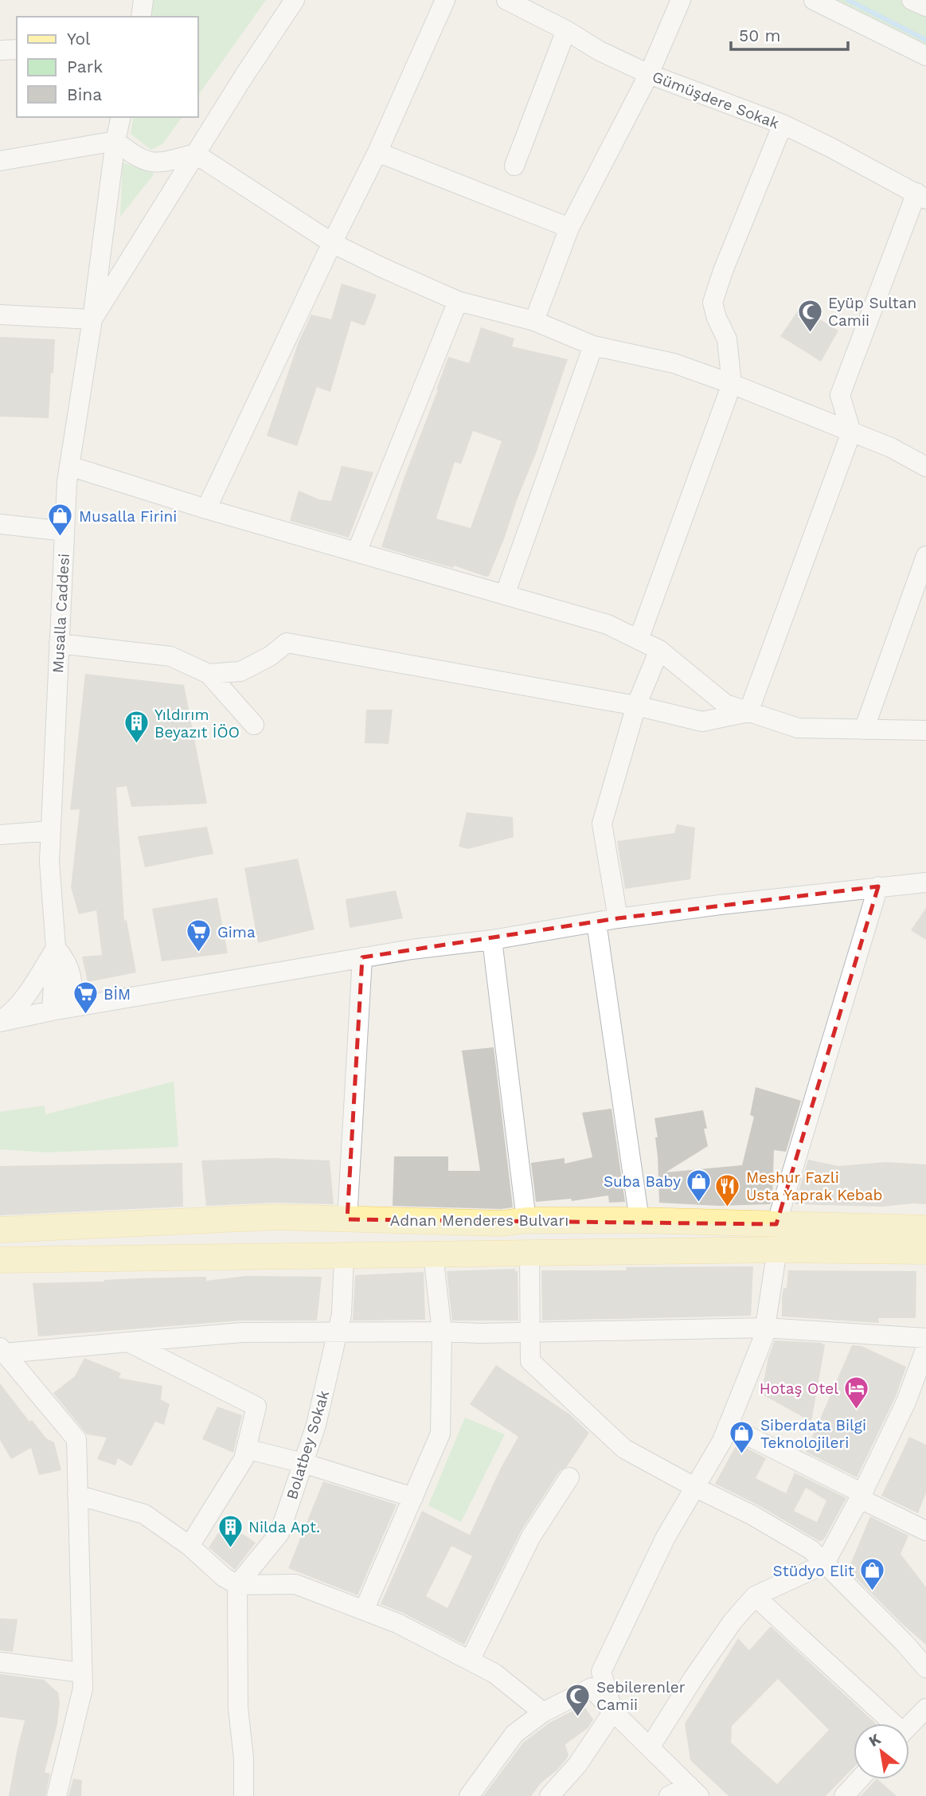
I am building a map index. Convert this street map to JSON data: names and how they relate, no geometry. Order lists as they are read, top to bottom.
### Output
{
  "streets": {
    "main road": ["Adnan Menderes Bulvarı"],
    "street": ["Gümüşdere Sokak", "Musalla Caddesi", "Bolatbey Sokak"]
  },
  "places": {
    "mosque": ["Eyüp Sultan Camii", "Sebilerenler Camii"],
    "shop": [
      "Musalla Firini",
      "Suba Baby",
      "Siberdata Bilgi Teknolojileri",
      "Stüdyo Elit"
    ],
    "building": ["Yıldırım Beyazıt İÖO", "Nilda Apt."],
    "supermarket": ["Gima", "BİM"],
    "restaurant": ["Meshur Fazli Usta Yaprak Kebab"],
    "hotel": ["Hotaş Otel"]
  },
  "legend": ["Yol", "Park", "Bina"],
  "scale_bar": "50 m",
  "north": "top left"
}
